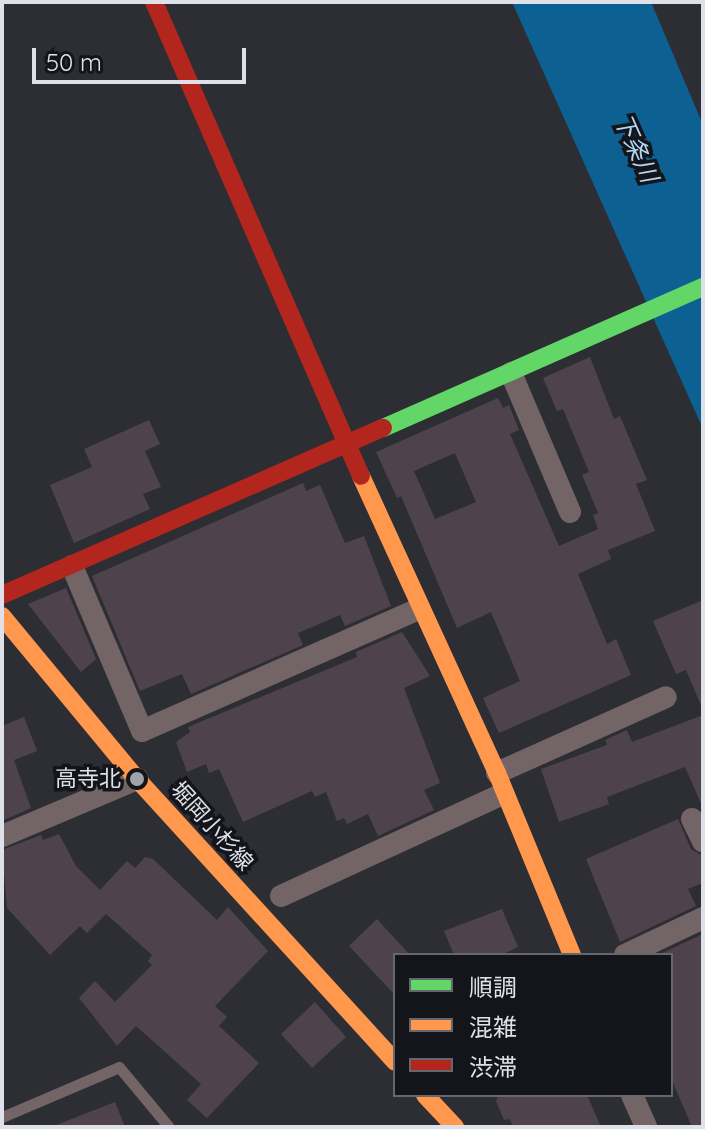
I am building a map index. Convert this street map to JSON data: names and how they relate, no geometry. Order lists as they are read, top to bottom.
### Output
{
  "streets": {
    "street": ["堀岡小杉線"]
  },
  "water": ["下条川"],
  "places": ["高寺北"],
  "legend": ["順調", "混雑", "渋滞"],
  "scale_bar": "50 m"
}
